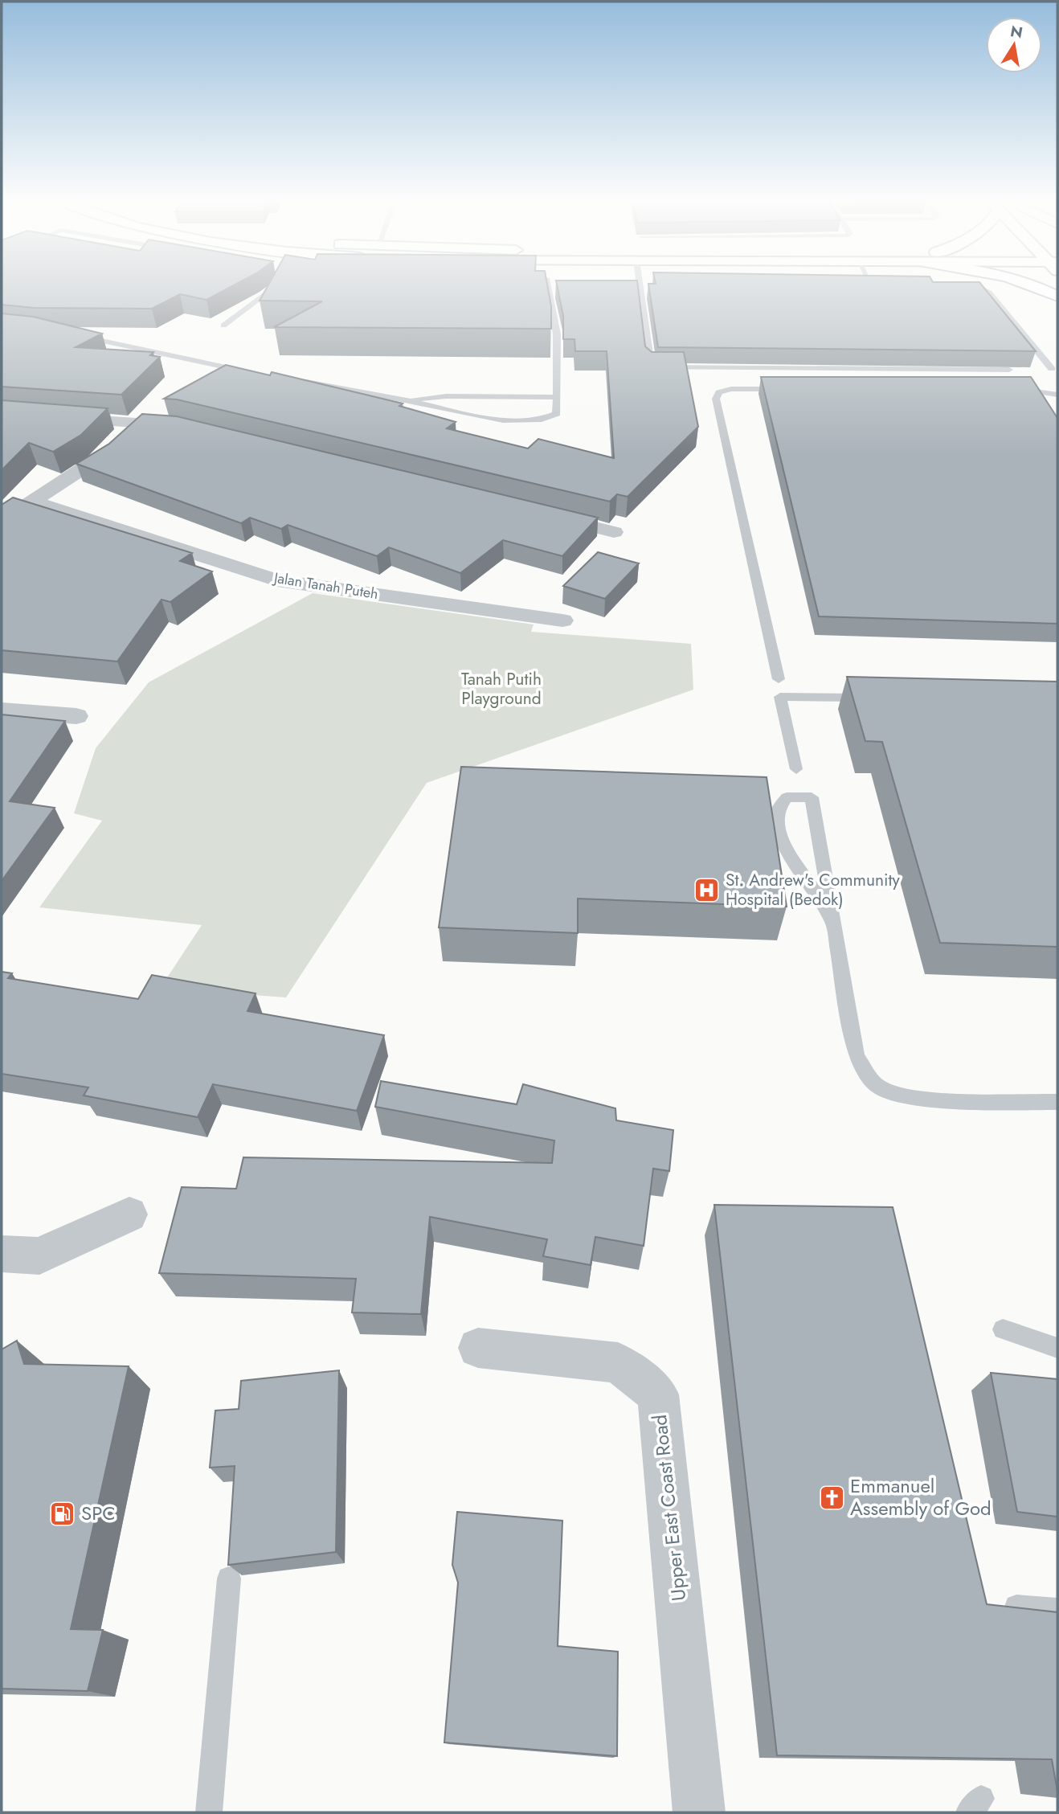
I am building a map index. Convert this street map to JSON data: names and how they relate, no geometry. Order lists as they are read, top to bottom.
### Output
{
  "streets": {
    "street": ["Jalan Tanah Puteh", "Upper East Coast Road"]
  },
  "parks": ["Tanah Putih Playground"],
  "places": {
    "hospital": ["St. Andrew's Community Hospital (Bedok)"],
    "church": ["Emmanuel Assembly of God"],
    "fuel station": ["SPC"]
  },
  "north": "top"
}
